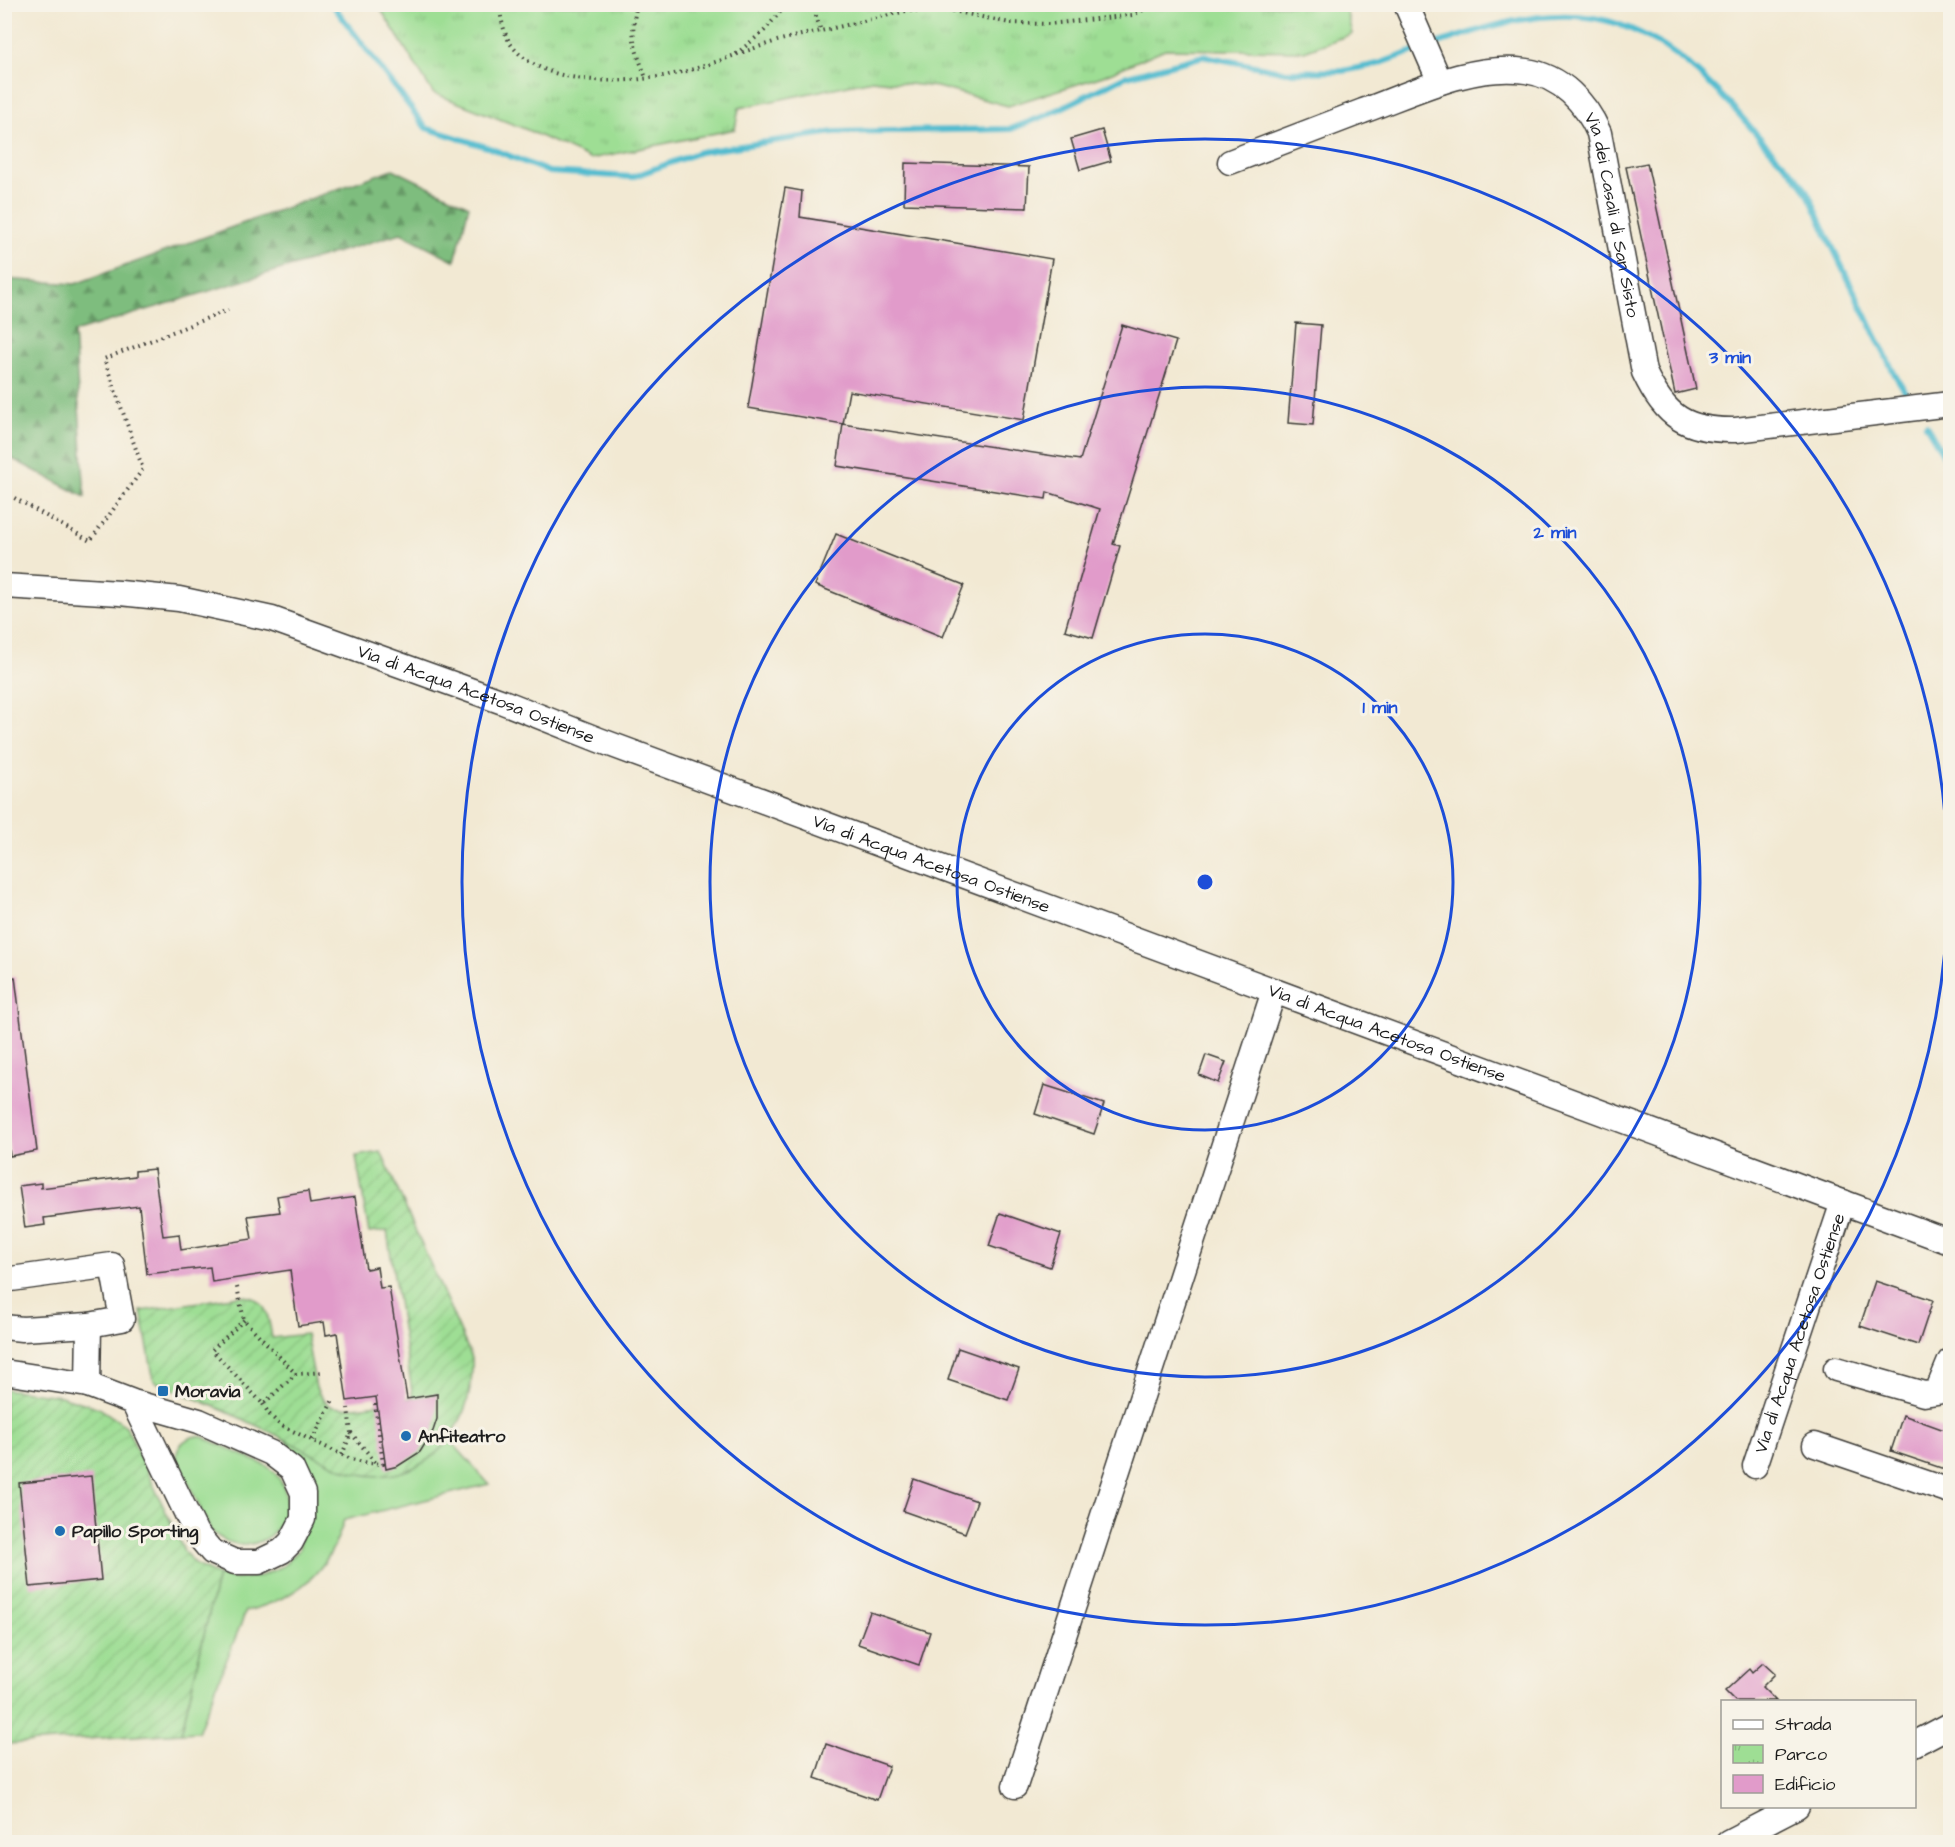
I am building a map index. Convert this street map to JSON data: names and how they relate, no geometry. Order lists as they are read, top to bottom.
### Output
{
  "streets": {
    "street": ["Via dei Casali di San Sisto", "Via di Acqua Acetosa Ostiense"]
  },
  "places": {
    "transit": ["Moravia"],
    "other": ["Anfiteatro", "Papillo Sporting"]
  },
  "legend": ["Strada", "Parco", "Edificio"],
  "rings": ["3 min", "2 min", "1 min"]
}
